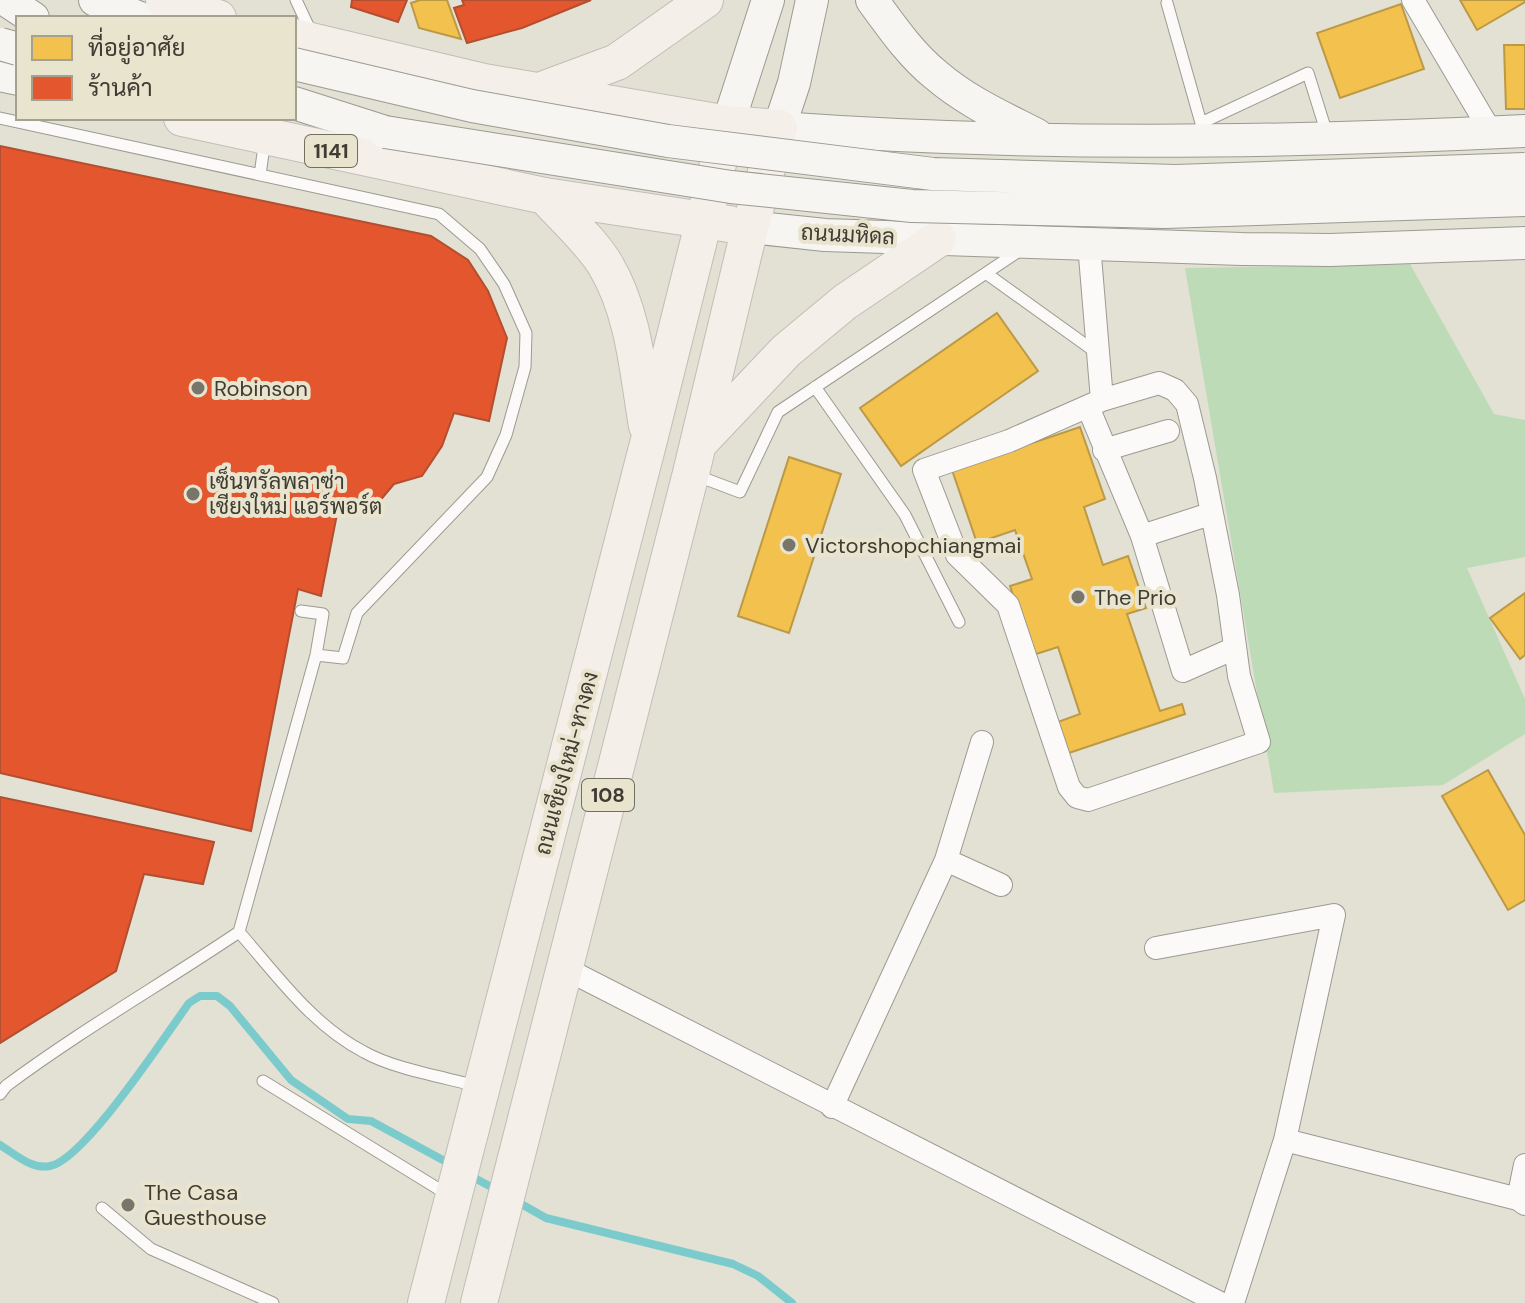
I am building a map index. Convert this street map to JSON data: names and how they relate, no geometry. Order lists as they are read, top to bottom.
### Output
{
  "streets": {
    "main road": [
      "1141",
      "ถนนมหิดล",
      "ถนนเชียงใหม่-หางดง",
      "108"
    ]
  },
  "crossings": [
    ["1141", "ถนนมหิดล"],
    ["ถนนมหิดล", "ถนนเชียงใหม่-หางดง"],
    ["ถนนมหิดล", "108"],
    ["ถนนเชียงใหม่-หางดง", "108"]
  ],
  "places": [
    "Robinson",
    "เซ็นทรัลพลาซ่า เชียงใหม่ แอร์พอร์ต",
    "Victorshopchiangmai",
    "The Prio",
    "The Casa Guesthouse"
  ],
  "legend": ["ที่อยู่อาศัย", "ร้านค้า"]
}
